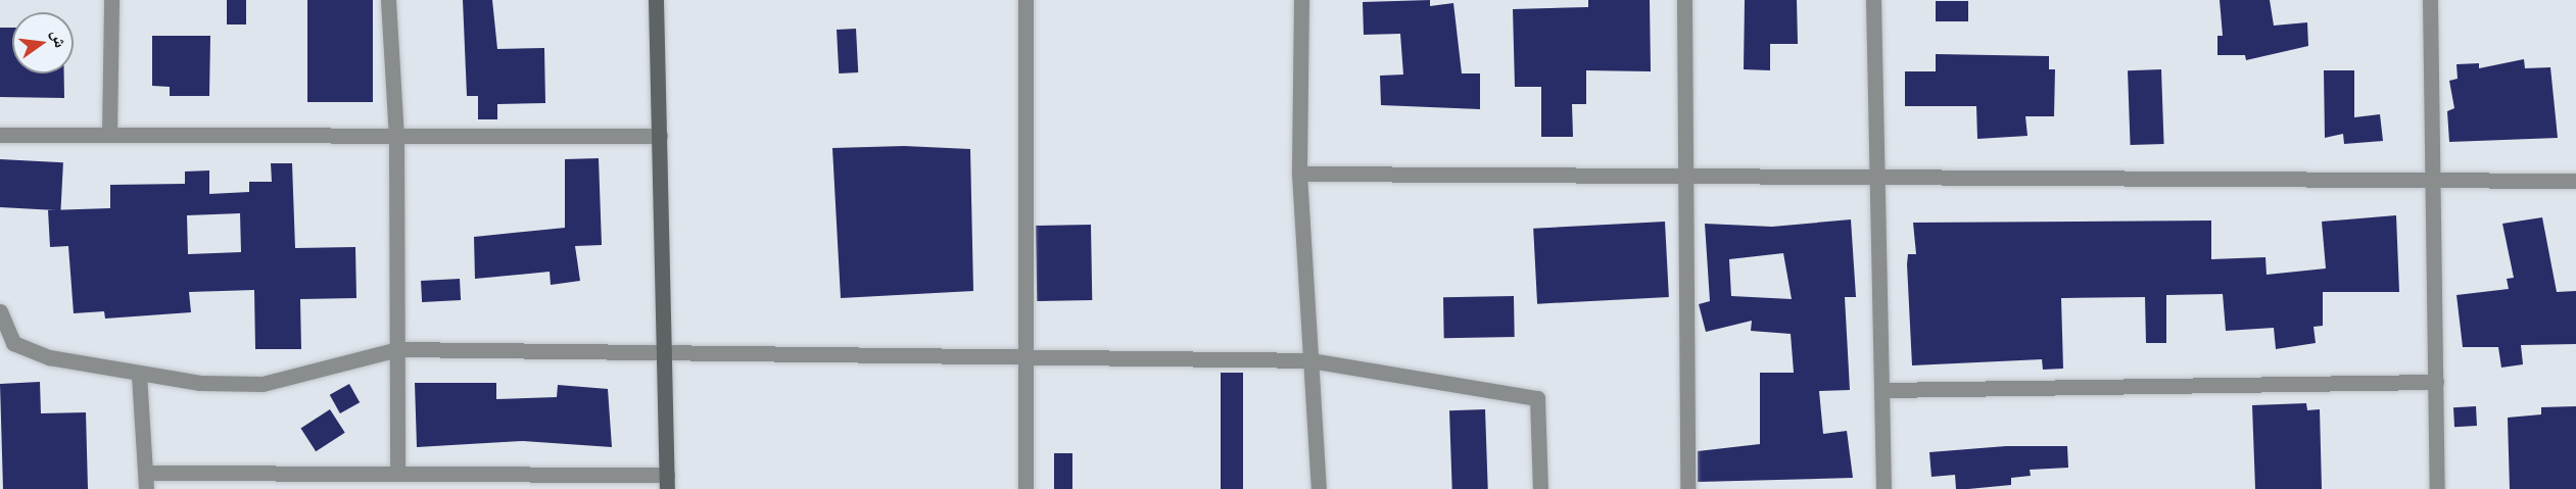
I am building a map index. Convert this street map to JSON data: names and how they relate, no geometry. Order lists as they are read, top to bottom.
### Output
{
  "north": "right"
}
